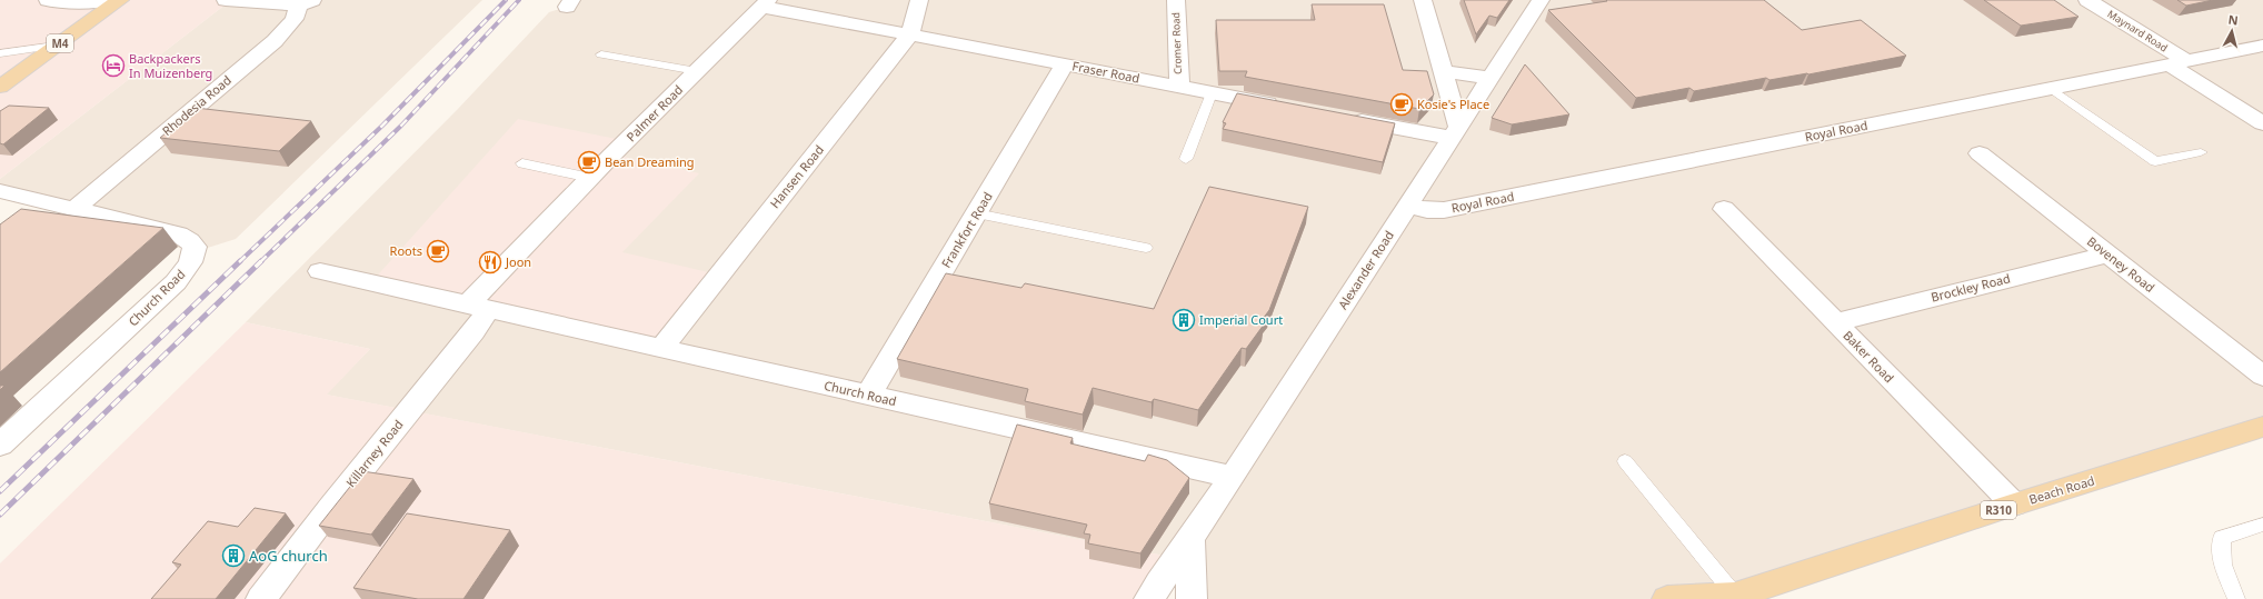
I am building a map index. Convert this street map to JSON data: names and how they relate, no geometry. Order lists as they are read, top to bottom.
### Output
{
  "streets": {
    "main road": ["M4", "Beach Road", "R310"],
    "street": [
      "Maynard Road",
      "Cromer Road",
      "Fraser Road",
      "Rhodesia Road",
      "Palmer Road",
      "Royal Road",
      "Hansen Road",
      "Frankfort Road",
      "Boveney Road",
      "Alexander Road",
      "Brockley Road",
      "Church Road",
      "Baker Road",
      "Killarney Road"
    ]
  },
  "crossings": [
    ["Maynard Road", "Royal Road"],
    ["Cromer Road", "Fraser Road"],
    ["Fraser Road", "Palmer Road"],
    ["Fraser Road", "Hansen Road"],
    ["Fraser Road", "Frankfort Road"],
    ["Rhodesia Road", "Church Road"],
    ["Palmer Road", "Church Road"],
    ["Palmer Road", "Killarney Road"],
    ["Royal Road", "Alexander Road"],
    ["Hansen Road", "Church Road"],
    ["Frankfort Road", "Church Road"],
    ["Boveney Road", "Brockley Road"],
    ["Alexander Road", "Church Road"],
    ["Brockley Road", "Baker Road"],
    ["Church Road", "Killarney Road"],
    ["Baker Road", "Beach Road"]
  ],
  "places": {
    "hotel": ["Backpackers In Muizenberg"],
    "cafe": ["Kosie's Place", "Bean Dreaming", "Roots"],
    "restaurant": ["Joon"],
    "building": ["Imperial Court", "AoG church"]
  },
  "north": "top"
}
